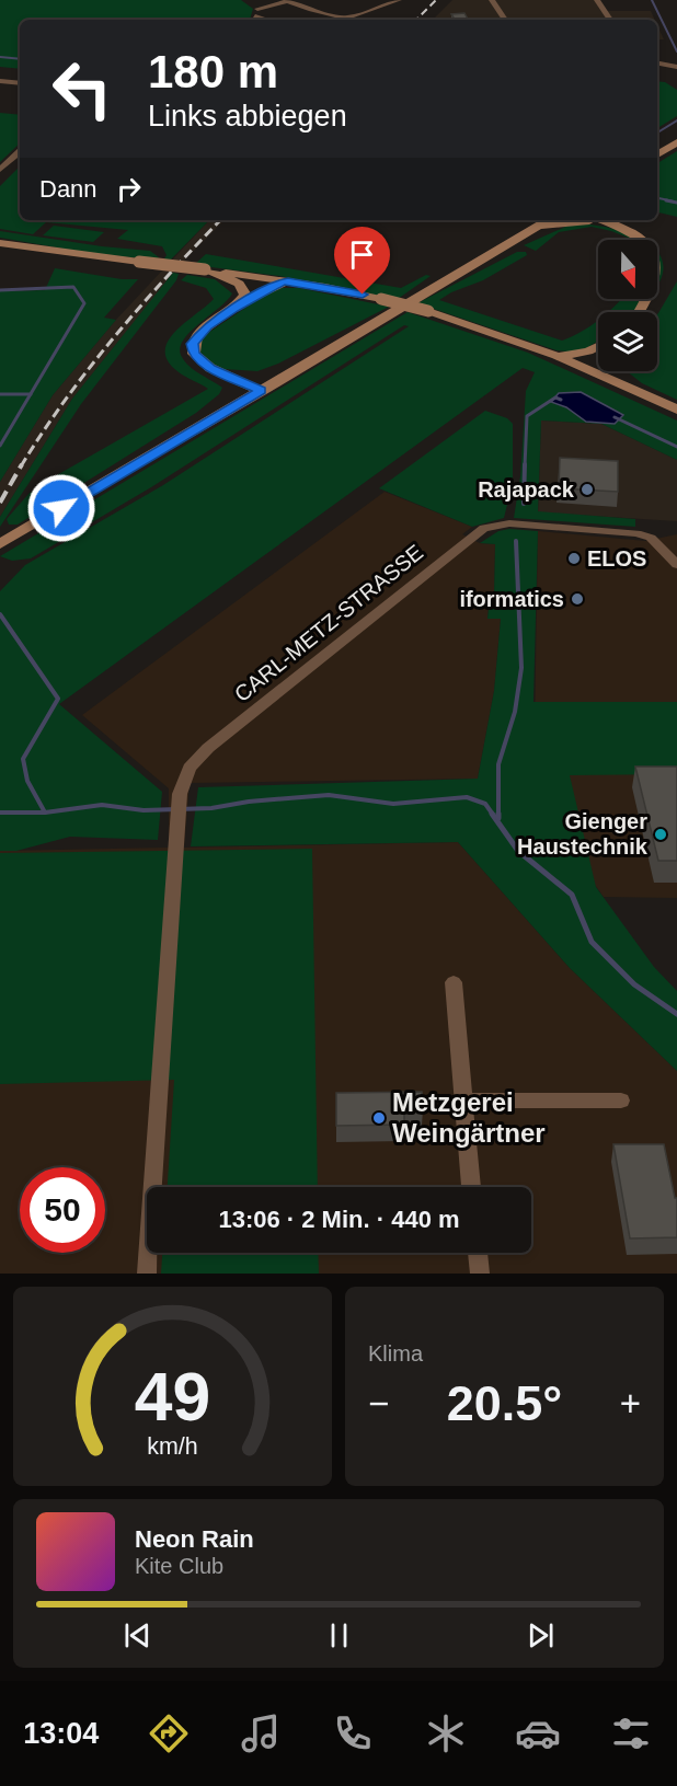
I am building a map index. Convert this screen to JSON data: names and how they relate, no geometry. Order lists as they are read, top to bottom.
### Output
{
  "streets": {
    "street": ["CARL-METZ-STRASSE"]
  },
  "places": [
    "Rajapack",
    "ELOS",
    "iformatics",
    "Gienger Haustechnik",
    "Metzgerei Weingärtner"
  ],
  "north": "bottom",
  "page": {
    "turn": ["180 m", "Links abbiegen"],
    "then": "Dann",
    "limit": "50",
    "trip": "13:06 · 2 Min. · 440 m",
    "tile": "Klima",
    "heat": ["−", "20.5°", "+"],
    "song": ["Neon Rain", "Kite Club"],
    "tabs": "13:04",
    "gauge": ["49", "km/h"]
  }
}
